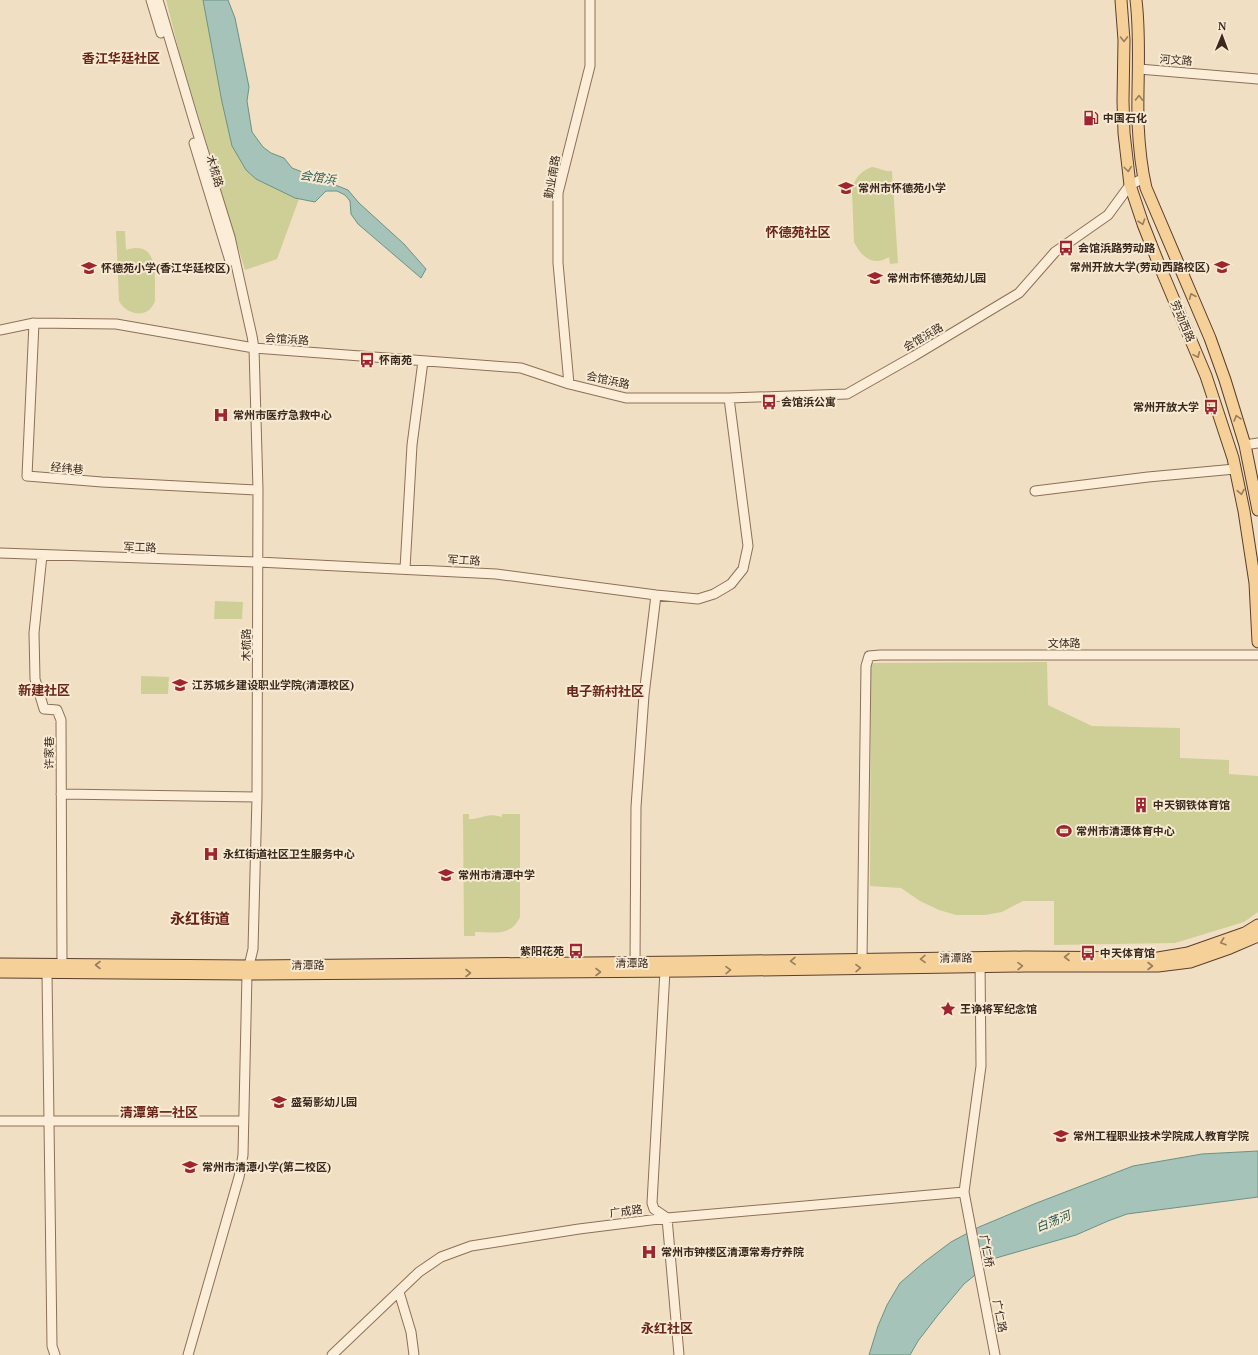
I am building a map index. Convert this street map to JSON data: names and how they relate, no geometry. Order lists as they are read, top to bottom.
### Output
{
  "streets": {
    "main road": ["劳动西路", "清潭路"],
    "street": [
      "河文路",
      "木梳路",
      "勤业南路",
      "会馆浜路",
      "经纬巷",
      "军工路",
      "文体路",
      "许家巷",
      "广成路",
      "广仁桥",
      "广仁路"
    ]
  },
  "crossings": [
    ["河文路", "劳动西路"],
    ["木梳路", "会馆浜路"],
    ["木梳路", "经纬巷"],
    ["木梳路", "军工路"],
    ["木梳路", "清潭路"],
    ["勤业南路", "会馆浜路"],
    ["劳动西路", "会馆浜路"],
    ["会馆浜路", "经纬巷"],
    ["会馆浜路", "军工路"],
    ["军工路", "许家巷"],
    ["文体路", "清潭路"],
    ["许家巷", "清潭路"],
    ["清潭路", "广仁桥"],
    ["广成路", "广仁桥"],
    ["广仁桥", "广仁路"]
  ],
  "districts": [
    "香江华廷社区",
    "怀德苑社区",
    "新建社区",
    "电子新村社区",
    "永红街道",
    "清潭第一社区",
    "永红社区"
  ],
  "water": ["会馆浜", "白荡河"],
  "places": {
    "fuel station": ["中国石化"],
    "school or university": [
      "常州市怀德苑小学",
      "常州开放大学(劳动西路校区)",
      "怀德苑小学(香江华廷校区)",
      "常州市怀德苑幼儿园",
      "江苏城乡建设职业学院(清潭校区)",
      "常州市清潭中学",
      "盛菊影幼儿园",
      "常州工程职业技术学院成人教育学院",
      "常州市清潭小学(第二校区)"
    ],
    "bus stop": [
      "会馆浜路劳动路",
      "怀南苑",
      "会馆浜公寓",
      "常州开放大学",
      "紫阳花苑",
      "中天体育馆"
    ],
    "hospital": ["常州市医疗急救中心", "永红街道社区卫生服务中心", "常州市钟楼区清潭常寿疗养院"],
    "building": ["中天钢铁体育馆"],
    "sports": ["常州市清潭体育中心"],
    "place": ["王诤将军纪念馆"]
  },
  "north": "top"
}
